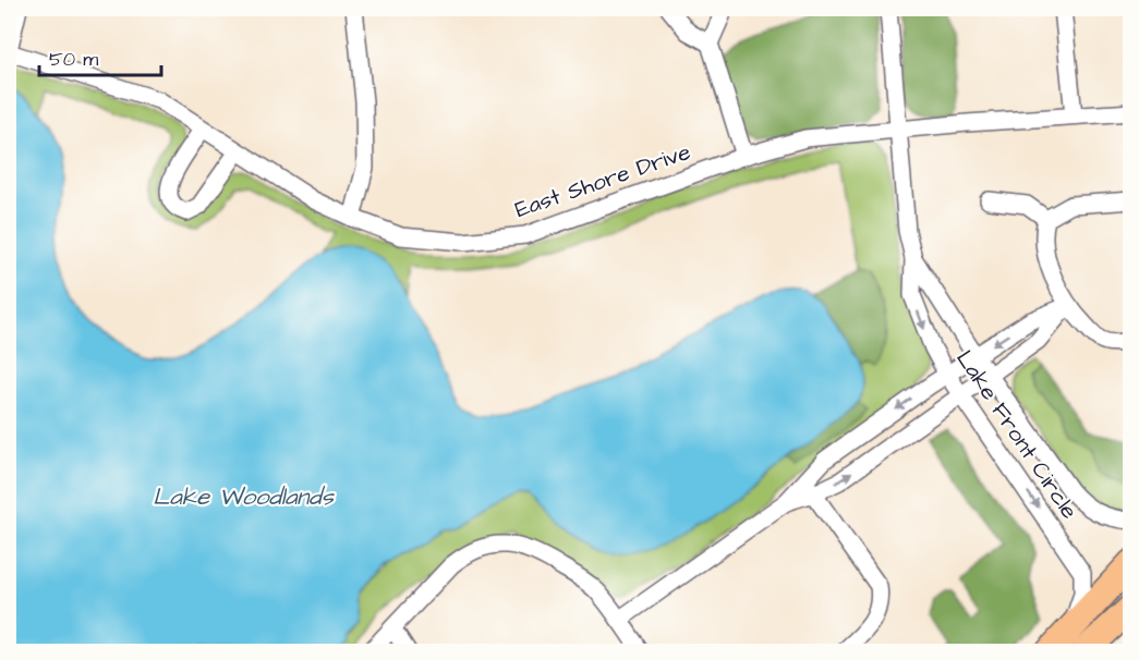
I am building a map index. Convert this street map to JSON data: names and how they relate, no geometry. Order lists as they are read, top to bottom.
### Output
{
  "streets": {
    "street": ["East Shore Drive", "Lake Front Circle"]
  },
  "crossings": [
    ["East Shore Drive", "Lake Front Circle"]
  ],
  "water": ["Lake Woodlands"],
  "scale_bar": "50 m"
}
